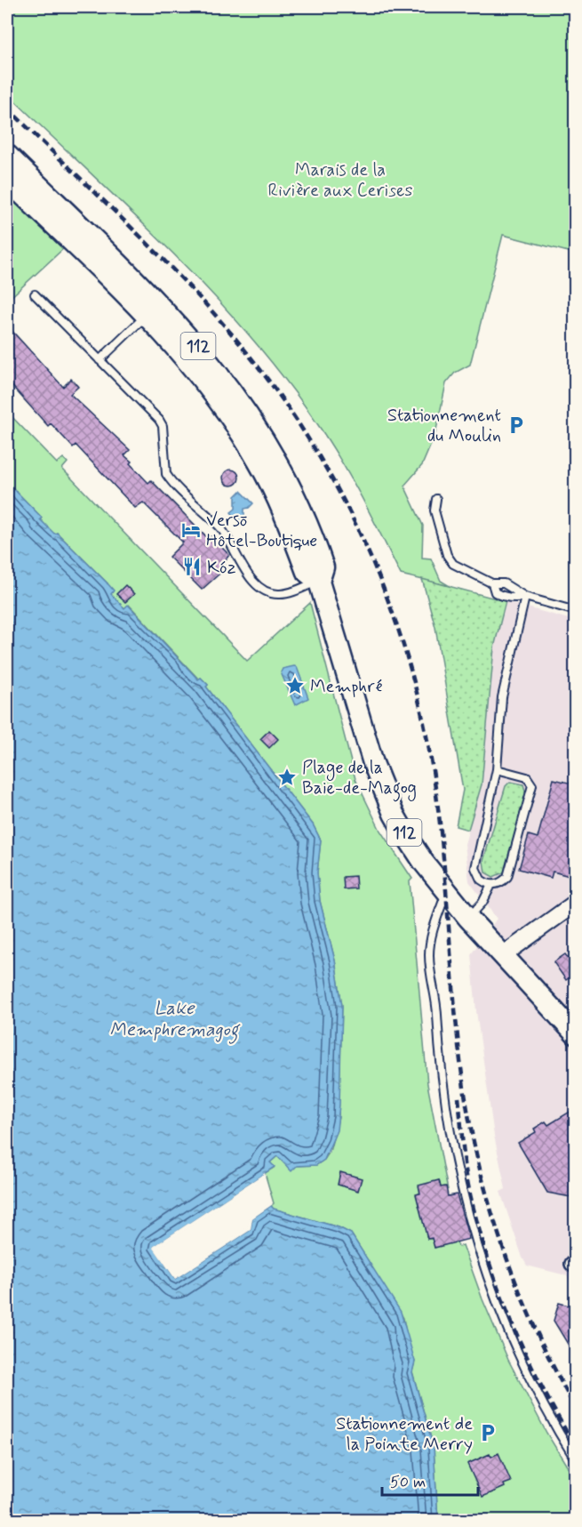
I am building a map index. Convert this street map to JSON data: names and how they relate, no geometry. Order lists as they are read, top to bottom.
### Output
{
  "streets": {
    "main road": ["112"]
  },
  "water": ["Lake Memphremagog"],
  "parks": ["Marais de la Rivière aux Cerises"],
  "places": {
    "parking": ["Stationnement du Moulin", "Stationnement de la Pointe Merry"],
    "hotel": ["Versō Hôtel-Boutique"],
    "restaurant": ["Kóz"],
    "place": ["Memphré", "Plage de la Baie-de-Magog"]
  },
  "scale_bar": "50 m"
}
